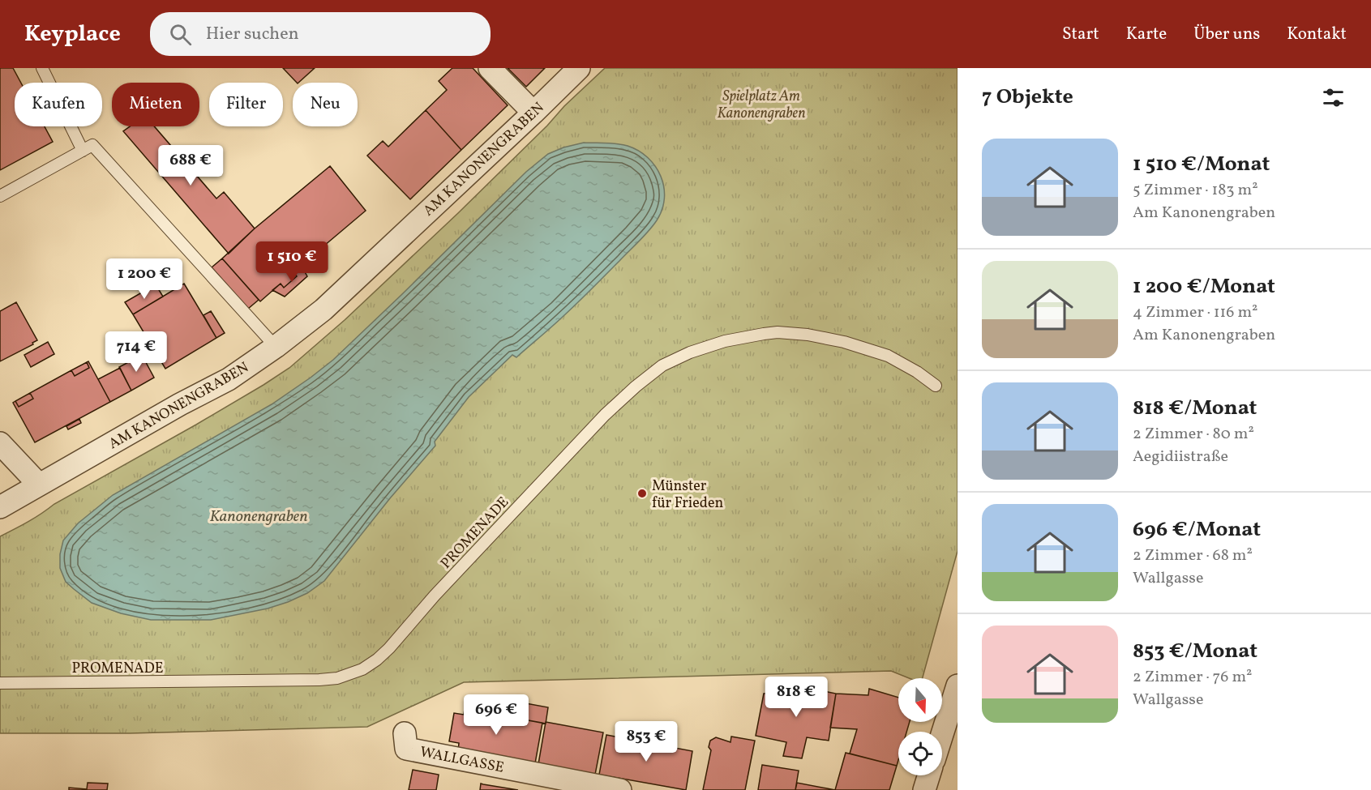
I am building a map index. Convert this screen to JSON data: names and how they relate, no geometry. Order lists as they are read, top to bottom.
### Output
{
  "streets": {
    "street": ["AM KANONENGRABEN", "WALLGASSE"],
    "lane": ["PROMENADE"]
  },
  "water": ["Kanonengraben"],
  "parks": ["Spielplatz Am Kanonengraben"],
  "places": ["Münster für Frieden"],
  "north": "bottom",
  "page": {
    "header": "Keyplace",
    "search": "Hier suchen",
    "nav": [
      "Start",
      "Karte",
      "Über uns",
      "Kontakt"
    ],
    "heading": "7 Objekte",
    "chip": [
      "Kaufen",
      "Mieten",
      "Filter",
      "Neu"
    ],
    "list": [
      {
        "name": "1 510 €/Monat",
        "note": "5 Zimmer · 183 m² · Am Kanonengraben"
      },
      {
        "name": "1 200 €/Monat",
        "note": "4 Zimmer · 116 m² · Am Kanonengraben"
      },
      {
        "name": "818 €/Monat",
        "note": "2 Zimmer · 80 m² · Aegidiistraße"
      },
      {
        "name": "696 €/Monat",
        "note": "2 Zimmer · 68 m² · Wallgasse"
      },
      {
        "name": "853 €/Monat",
        "note": "2 Zimmer · 76 m² · Wallgasse"
      }
    ],
    "price": [
      "688 €",
      "1 510 €",
      "1 200 €",
      "714 €",
      "818 €",
      "696 €",
      "853 €"
    ]
  }
}
